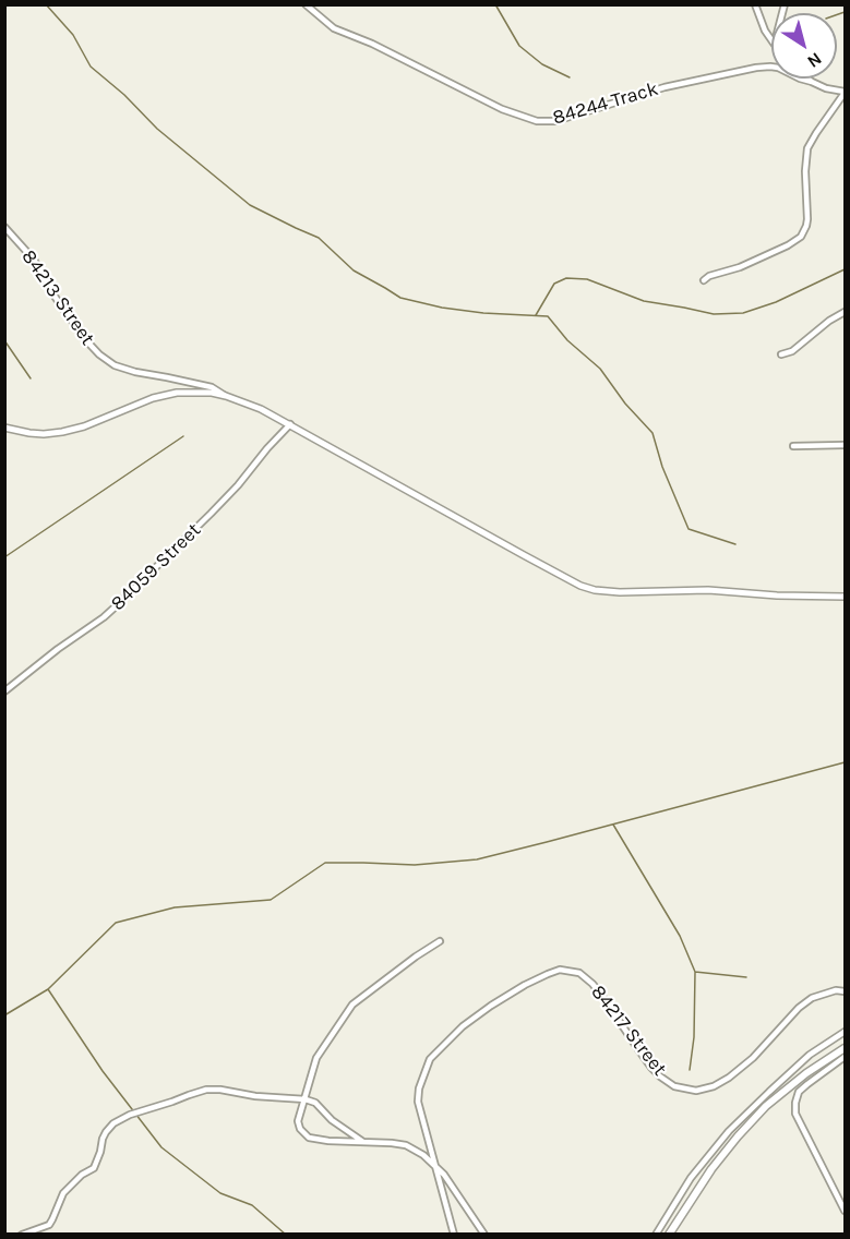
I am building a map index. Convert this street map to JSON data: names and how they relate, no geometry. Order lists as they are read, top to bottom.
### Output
{
  "streets": {
    "street": [
      "84244 Track",
      "84213 Street",
      "84059 Street",
      "84217 Street"
    ]
  },
  "north": "bottom right"
}
